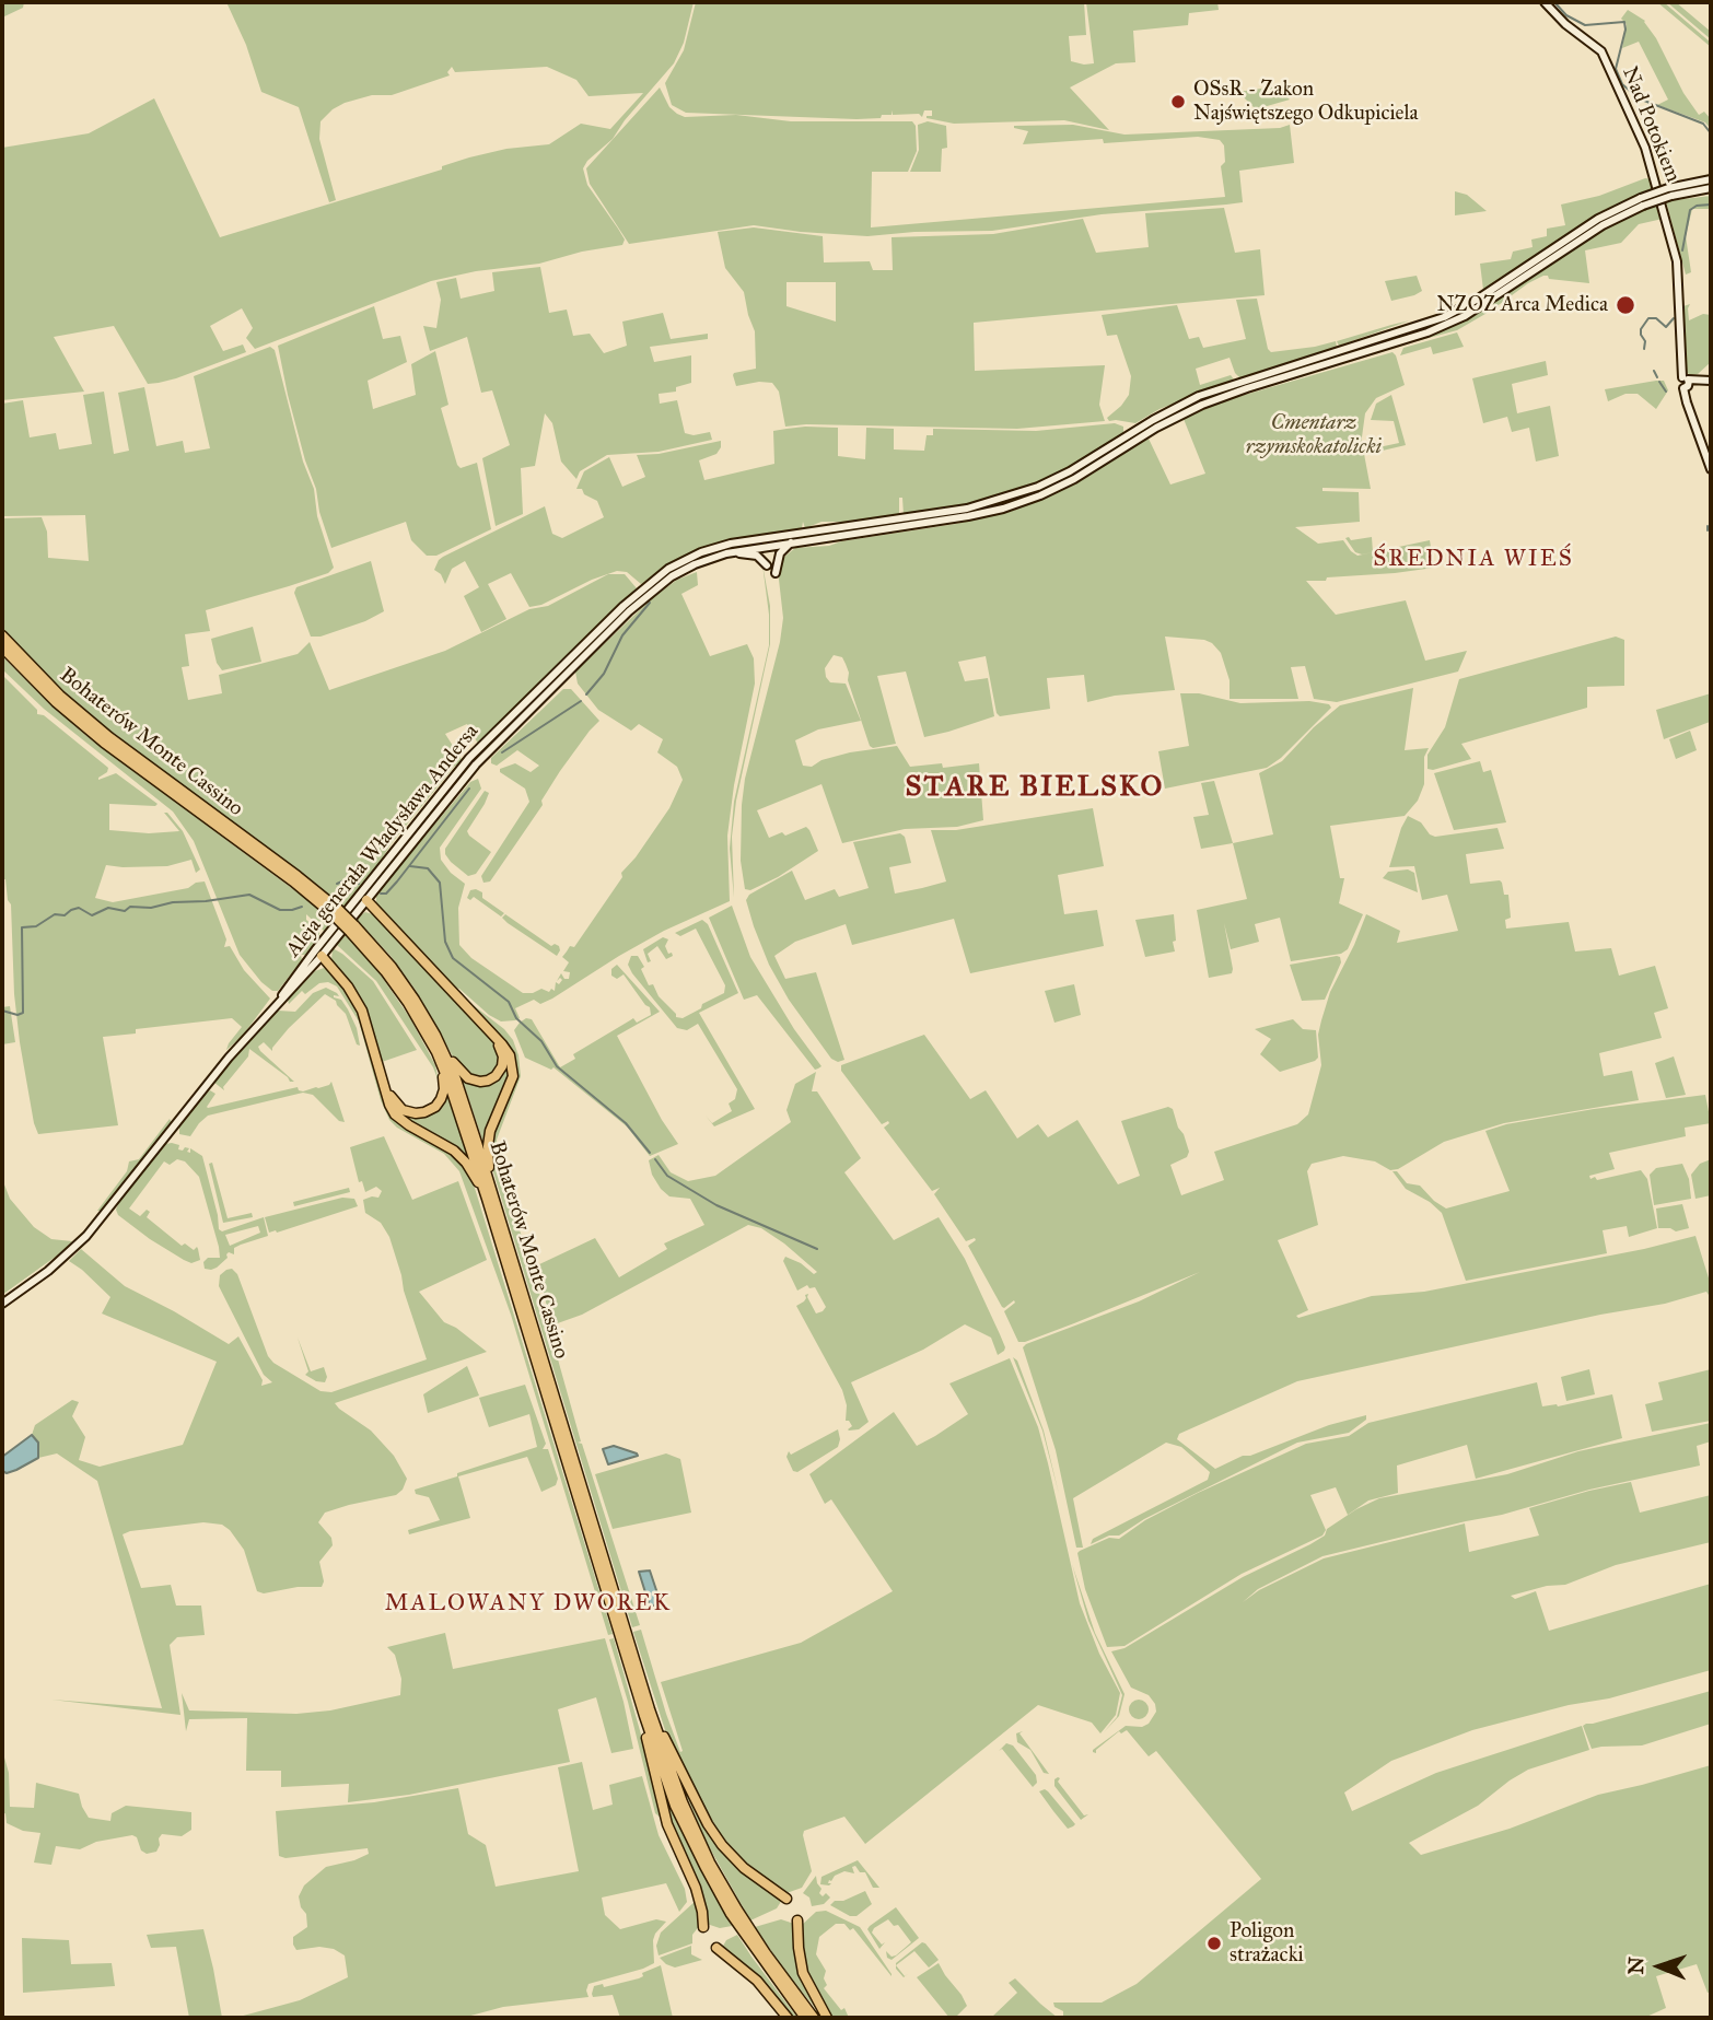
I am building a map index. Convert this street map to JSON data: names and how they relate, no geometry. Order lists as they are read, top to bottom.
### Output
{
  "streets": {
    "highway": ["Bohaterów Monte Cassino"],
    "main road": ["Nad Potokiem", "Aleja generała Władysława Andersa"]
  },
  "districts": ["ŚREDNIA WIEŚ", "STARE BIELSKO", "MALOWANY DWOREK"],
  "parks": ["Cmentarz rzymskokatolicki"],
  "places": ["OSsR - Zakon Najświętszego Odkupiciela", "NZOZ Arca Medica", "Poligon strażacki"],
  "north": "left"
}
